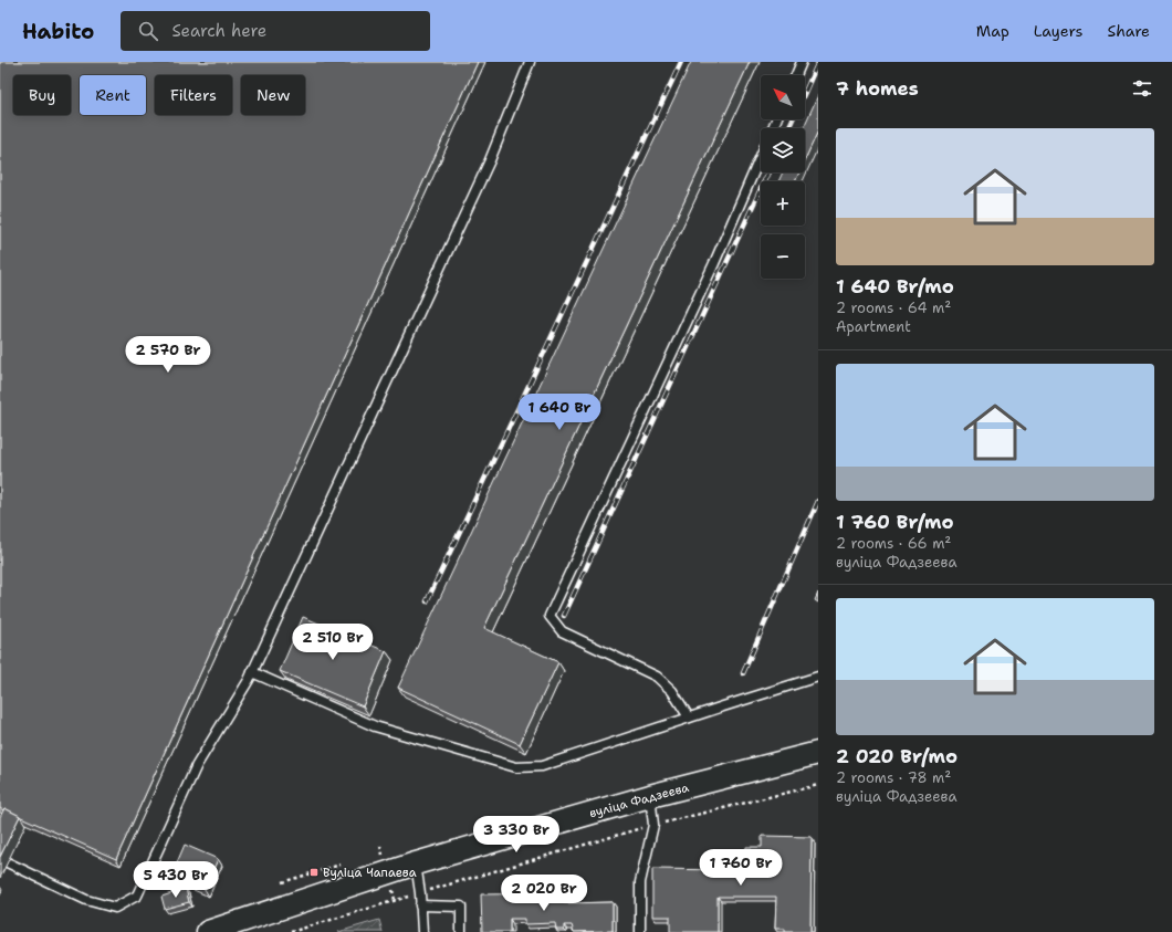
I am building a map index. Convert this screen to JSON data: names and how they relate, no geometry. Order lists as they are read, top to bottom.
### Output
{
  "streets": {
    "street": ["вуліца Фадзеева"]
  },
  "places": {
    "transit": ["Вуліца Чапаева"]
  },
  "north": "top left",
  "page": {
    "header": "Habito",
    "search": "Search here",
    "nav": ["Map", "Layers", "Share"],
    "heading": "7 homes",
    "map_buttons": ["+", "−"],
    "chip": [
      "Buy",
      "Rent",
      "Filters",
      "New"
    ],
    "list": [
      {
        "name": "1 640 Br/mo",
        "note": "2 rooms · 64 m² · Apartment"
      },
      {
        "name": "1 760 Br/mo",
        "note": "2 rooms · 66 m² · вуліца Фадзеева"
      },
      {
        "name": "2 020 Br/mo",
        "note": "2 rooms · 78 m² · вуліца Фадзеева"
      }
    ],
    "price": [
      "2 570 Br",
      "1 640 Br",
      "2 510 Br",
      "3 330 Br",
      "1 760 Br",
      "5 430 Br",
      "2 020 Br"
    ]
  }
}
